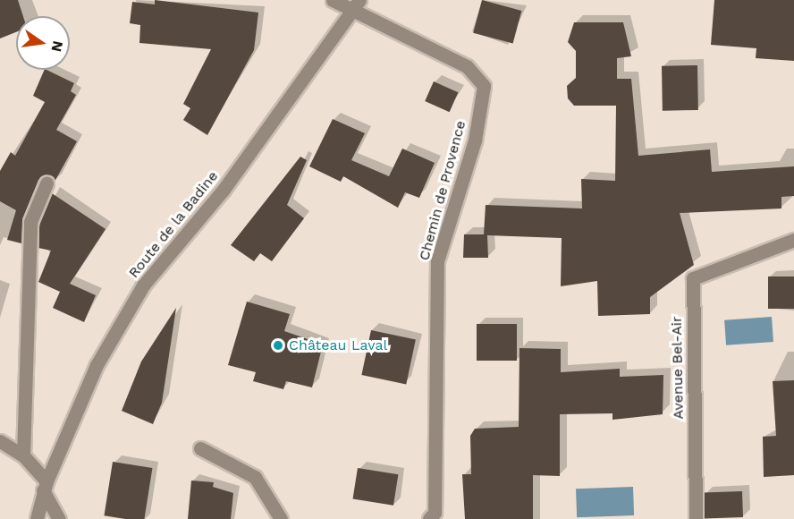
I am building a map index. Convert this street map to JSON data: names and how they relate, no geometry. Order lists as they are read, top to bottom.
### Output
{
  "streets": {
    "street": ["Chemin de Provence", "Route de la Badine", "Avenue Bel-Air"]
  },
  "crossings": [
    ["Chemin de Provence", "Route de la Badine"]
  ],
  "places": ["Château Laval"],
  "north": "right"
}
